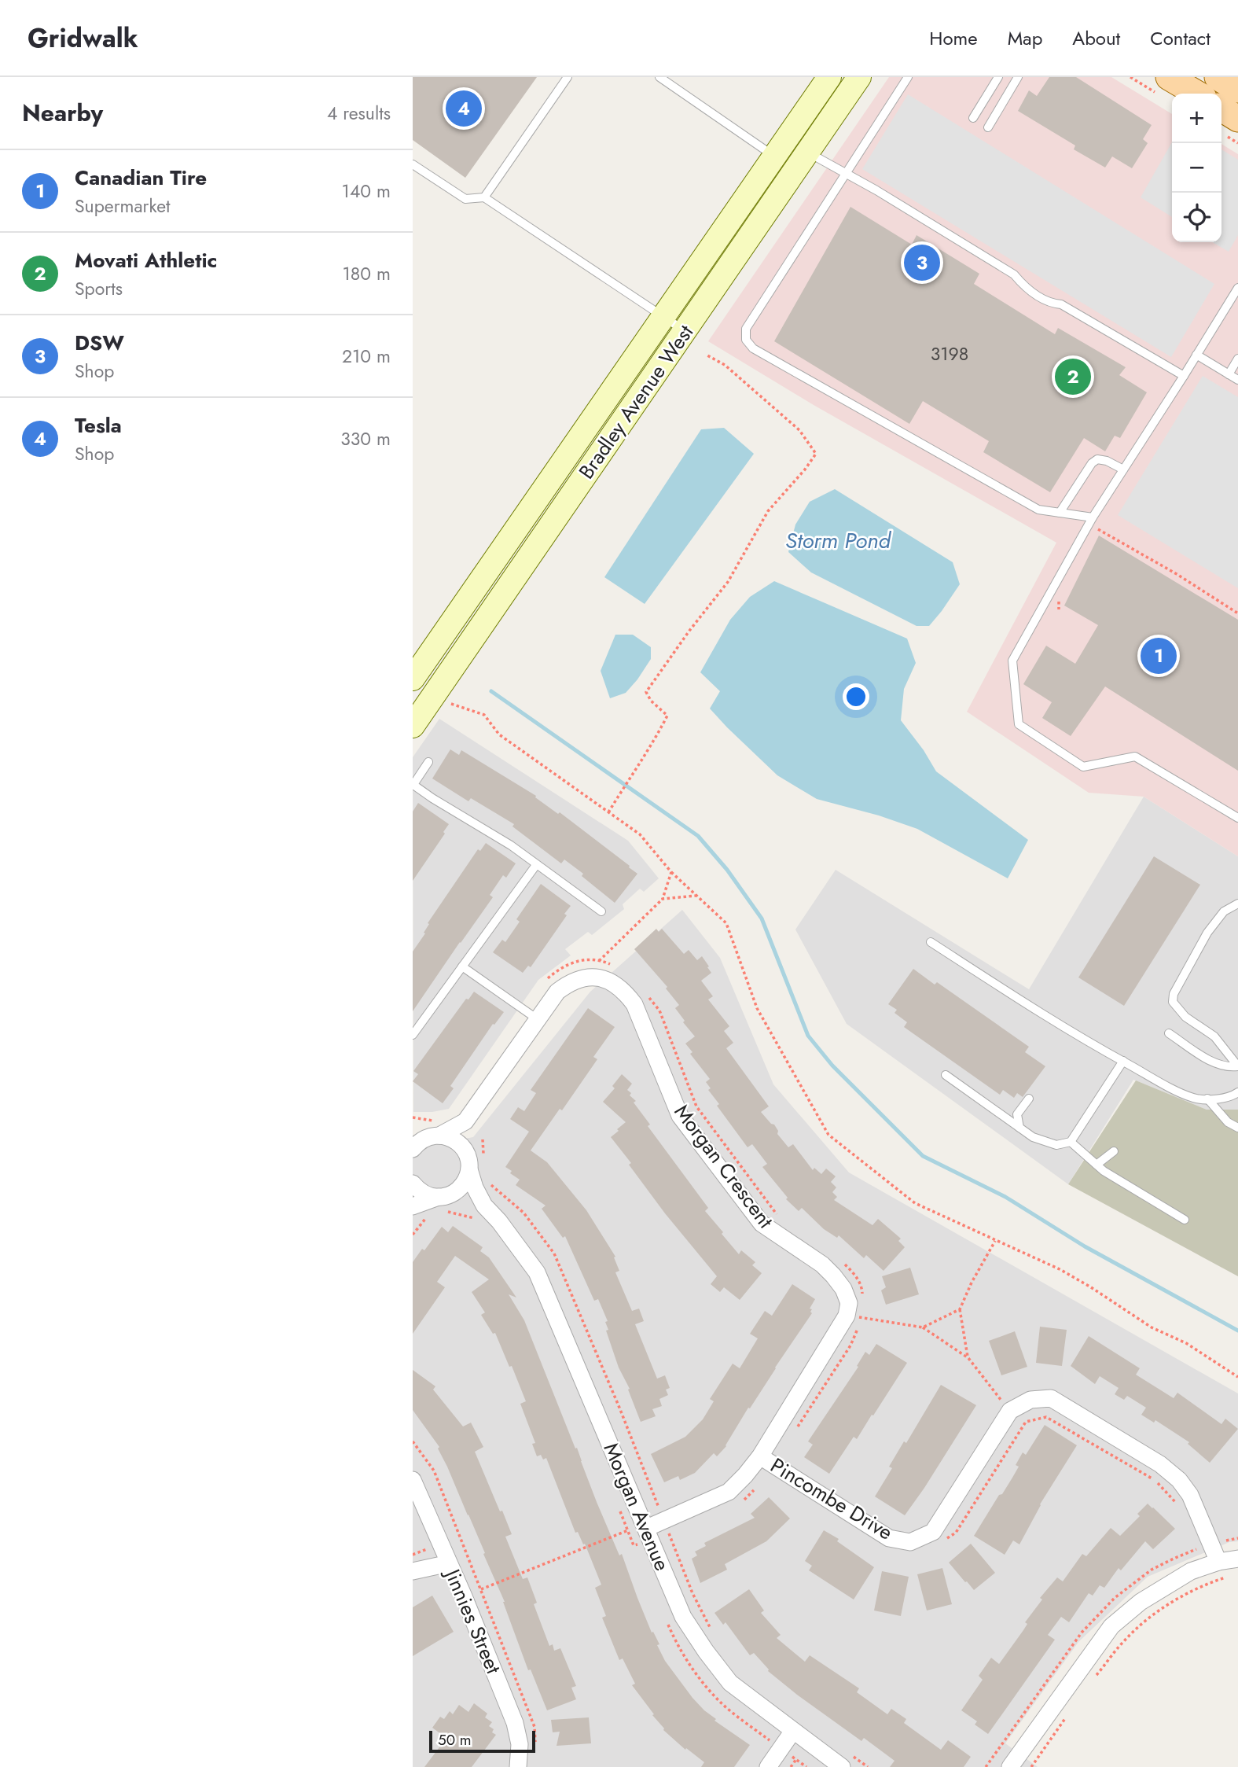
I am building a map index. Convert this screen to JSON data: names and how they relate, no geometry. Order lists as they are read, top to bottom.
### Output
{
  "streets": {
    "main road": ["Bradley Avenue West"],
    "street": [
      "Morgan Crescent",
      "Pincombe Drive",
      "Morgan Avenue",
      "Jinnies Street"
    ]
  },
  "water": ["Storm Pond"],
  "house_numbers": ["3198"],
  "scale_bar": "50 m",
  "page": {
    "header": "Gridwalk",
    "nav": [
      "Home",
      "Map",
      "About",
      "Contact"
    ],
    "heading": ["Nearby", "4 results"],
    "pins": [
      "4",
      "3",
      "2",
      "1"
    ],
    "map_buttons": ["+", "−"],
    "list": [
      {
        "mark": "1",
        "name": "Canadian Tire",
        "note": "Supermarket",
        "value": "140 m"
      },
      {
        "mark": "2",
        "name": "Movati Athletic",
        "note": "Sports",
        "value": "180 m"
      },
      {
        "mark": "3",
        "name": "DSW",
        "note": "Shop",
        "value": "210 m"
      },
      {
        "mark": "4",
        "name": "Tesla",
        "note": "Shop",
        "value": "330 m"
      }
    ],
    "scale": "50 m"
  }
}
